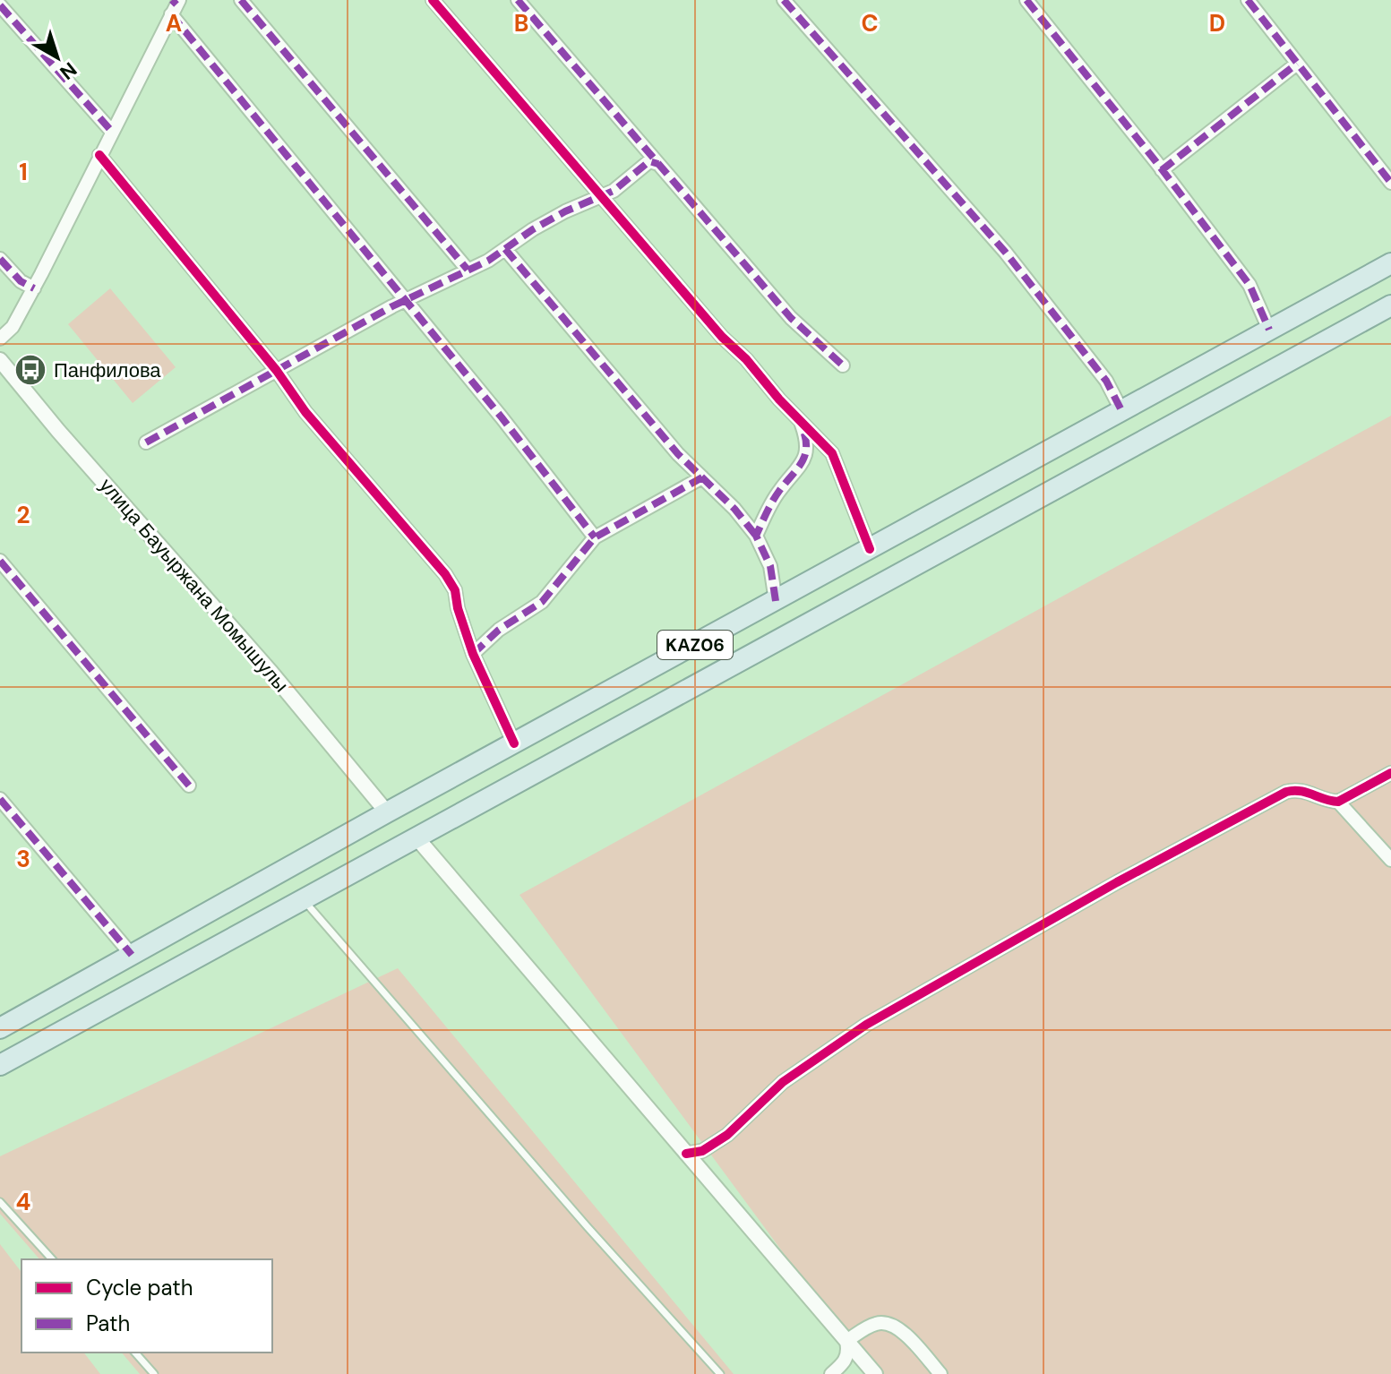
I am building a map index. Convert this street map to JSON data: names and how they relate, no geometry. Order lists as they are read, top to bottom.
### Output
{
  "streets": {
    "highway": ["KАZ06"],
    "street": ["улица Бауыржана Момышулы"]
  },
  "crossings": [
    ["улица Бауыржана Момышулы", "KАZ06"]
  ],
  "places": {
    "bus stop": ["Панфилова"]
  },
  "legend": ["Cycle path", "Path"],
  "north": "bottom right",
  "grid": {
    "columns": [
      "A",
      "B",
      "C",
      "D"
    ],
    "rows": [
      "1",
      "2",
      "3",
      "4"
    ]
  }
}
